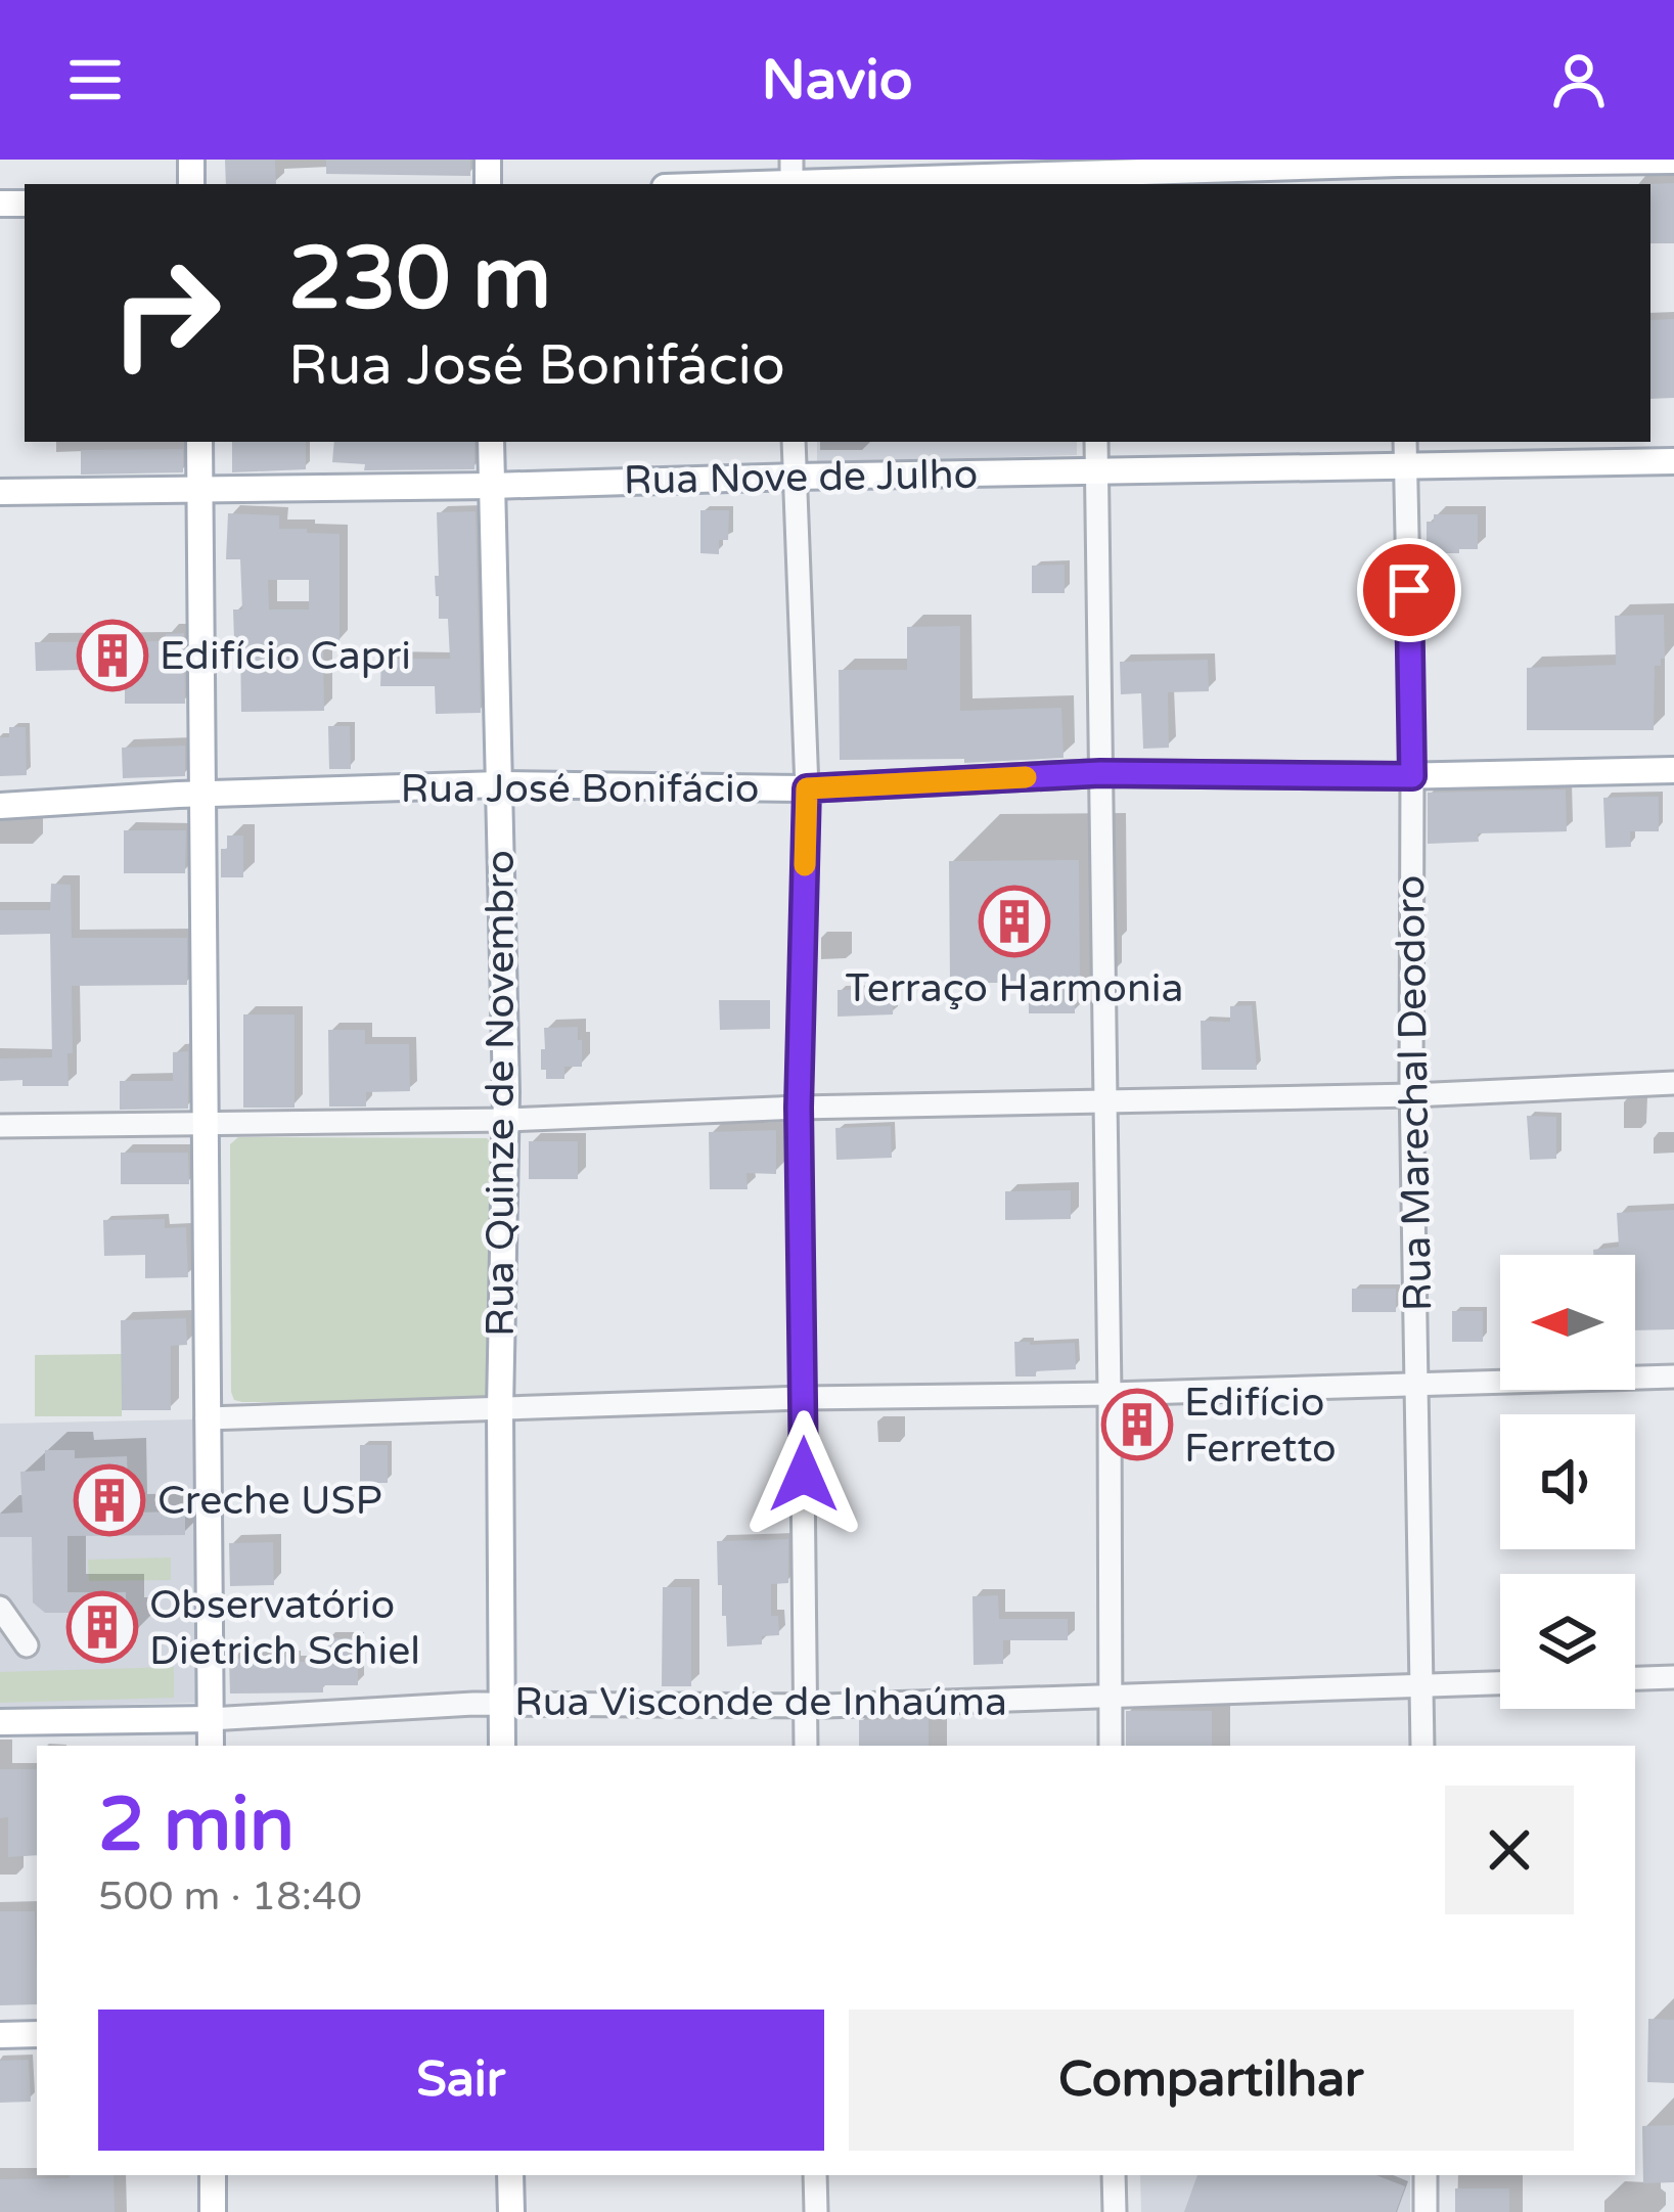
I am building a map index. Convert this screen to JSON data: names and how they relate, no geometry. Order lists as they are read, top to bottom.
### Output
{
  "streets": {
    "main road": [
      "Rua Nove de Julho",
      "Rua José Bonifácio",
      "Rua Quinze de Novembro",
      "Rua Visconde de Inhaúma"
    ],
    "street": ["Rua Marechal Deodoro"]
  },
  "crossings": [
    ["Rua Nove de Julho", "Rua Quinze de Novembro"],
    ["Rua Nove de Julho", "Rua Marechal Deodoro"],
    ["Rua José Bonifácio", "Rua Quinze de Novembro"],
    ["Rua José Bonifácio", "Rua Marechal Deodoro"],
    ["Rua Quinze de Novembro", "Rua Visconde de Inhaúma"],
    ["Rua Marechal Deodoro", "Rua Visconde de Inhaúma"]
  ],
  "places": {
    "building": [
      "Edifício Capri",
      "Terraço Harmonia",
      "Edifício Ferretto",
      "Creche USP",
      "Observatório Dietrich Schiel"
    ]
  },
  "north": "left",
  "page": {
    "header": "Navio",
    "turn": ["230 m", "Rua José Bonifácio"],
    "heading": ["2 min", "500 m · 18:40"],
    "buttons": ["Sair", "Compartilhar"]
  }
}
